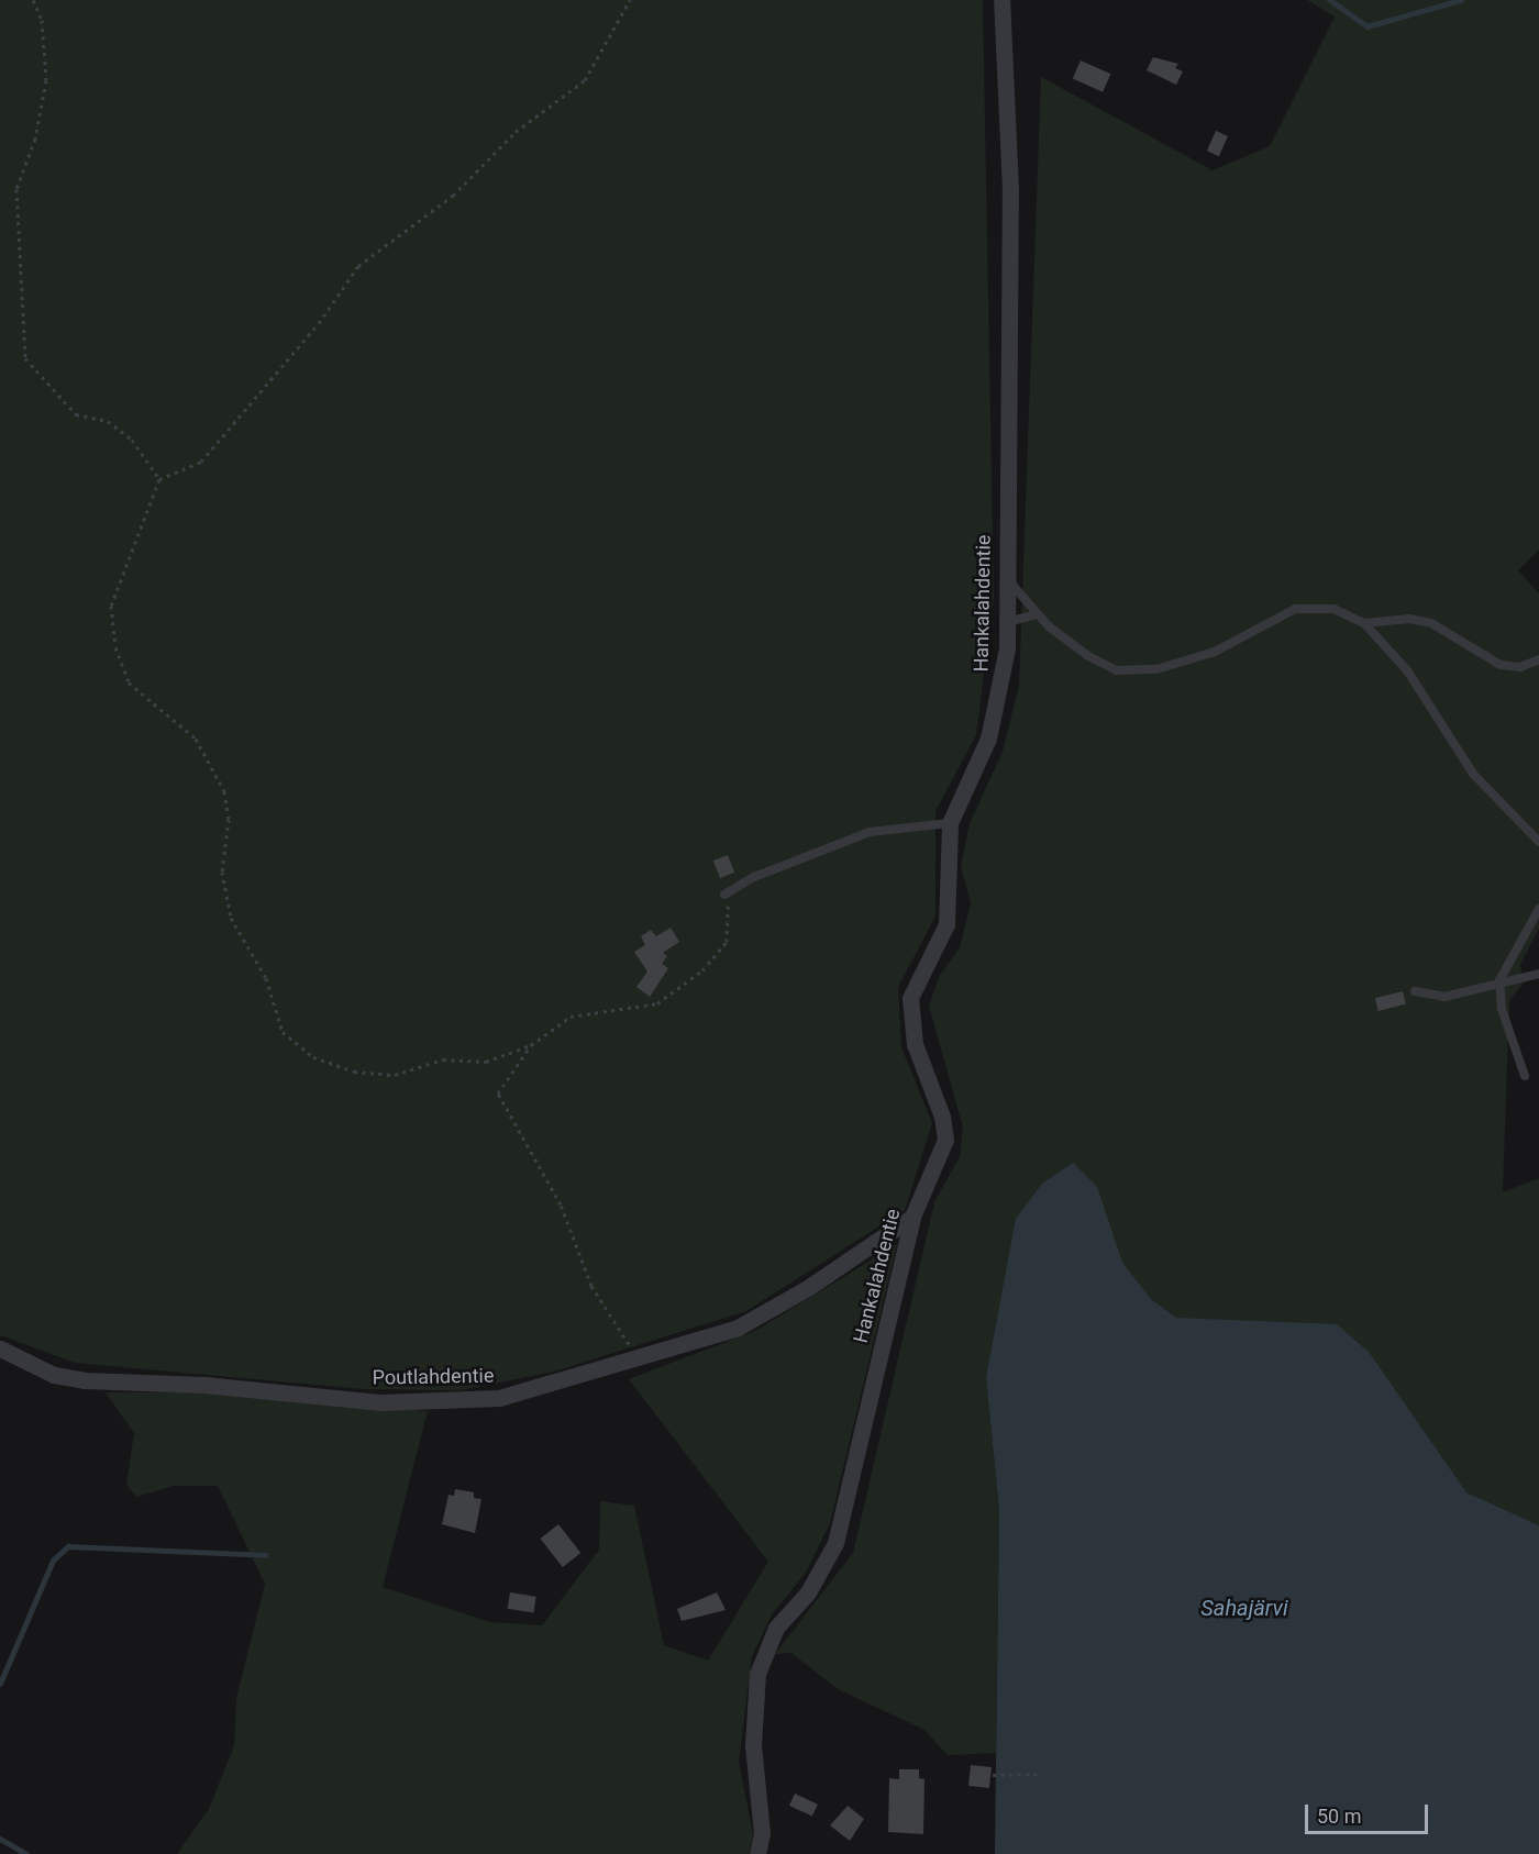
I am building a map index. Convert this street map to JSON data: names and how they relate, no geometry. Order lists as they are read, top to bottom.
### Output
{
  "streets": {
    "street": ["Hankalahdentie", "Poutlahdentie"]
  },
  "crossings": [
    ["Hankalahdentie", "Poutlahdentie"]
  ],
  "water": ["Sahajärvi"],
  "scale_bar": "50 m"
}
